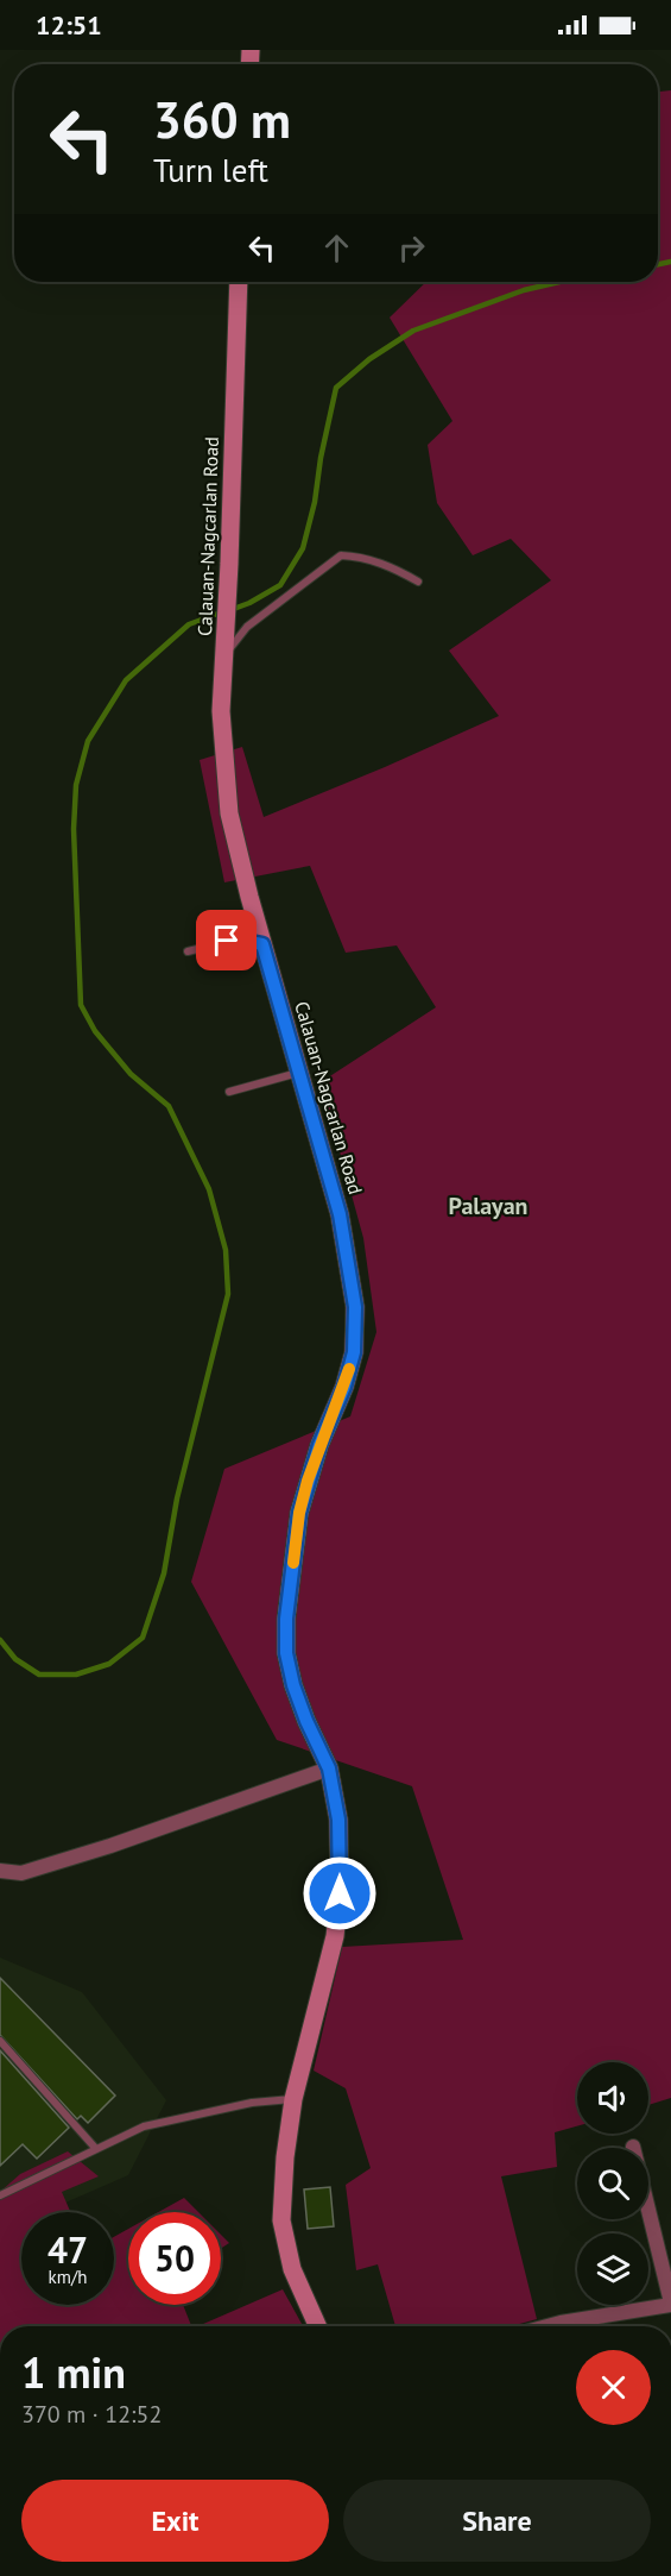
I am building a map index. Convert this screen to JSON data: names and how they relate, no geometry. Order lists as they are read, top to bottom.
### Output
{
  "streets": {
    "main road": ["Calauan-Nagcarlan Road"]
  },
  "districts": ["Palayan"],
  "page": {
    "status": "12:51",
    "turn": ["360 m", "Turn left"],
    "speed": "47 km/h",
    "limit": "50",
    "heading": ["1 min", "370 m · 12:52"],
    "buttons": ["Exit", "Share"]
  }
}
